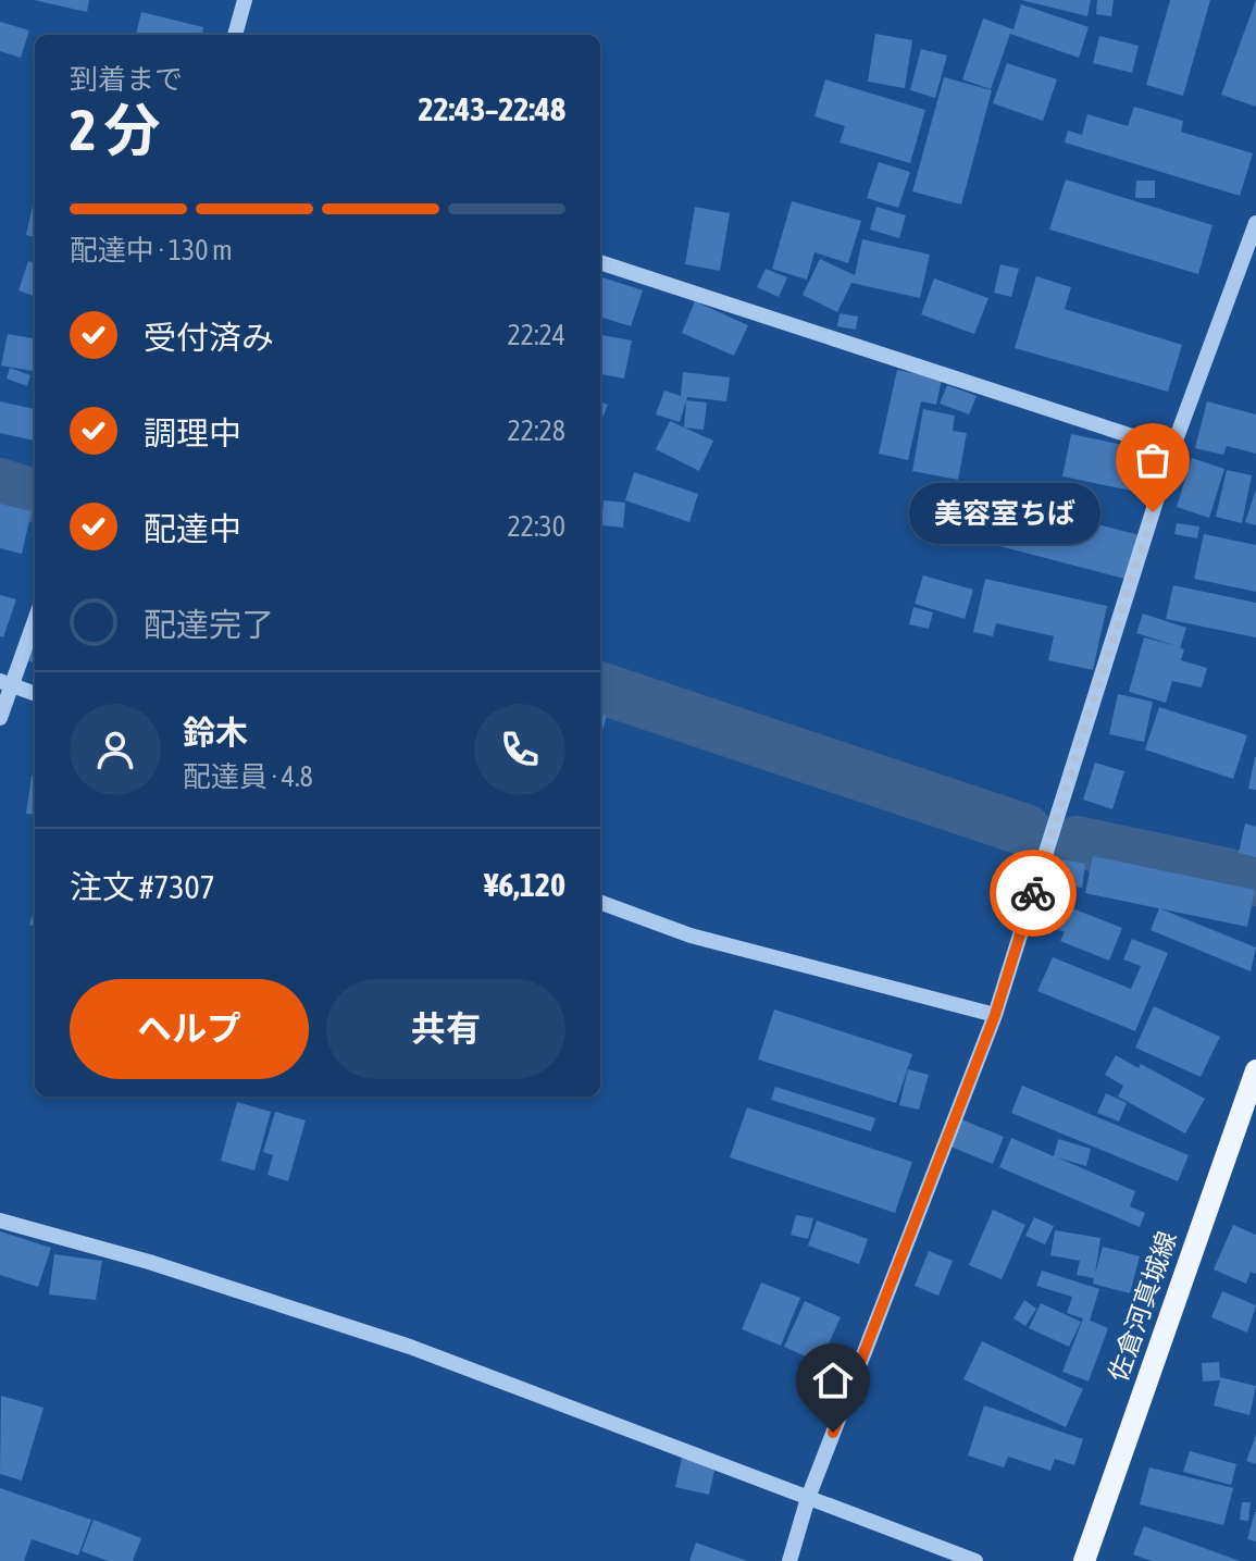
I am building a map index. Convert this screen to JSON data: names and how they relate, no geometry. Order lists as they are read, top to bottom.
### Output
{
  "streets": {
    "main road": ["佐倉河真城線"]
  },
  "places": ["美容室ちば"],
  "page": {
    "heading": ["2 分", "到着まで", "22:43–22:48"],
    "panel": [
      "鈴木",
      "配達員 · 4.8",
      "注文 #7307",
      "¥6,120"
    ],
    "bar": "配達中 · 130 m",
    "list": [
      ["受付済み", "22:24"],
      ["調理中", "22:28"],
      ["配達中", "22:30"],
      "配達完了"
    ],
    "bubble": "美容室ちば",
    "buttons": ["ヘルプ", "共有"]
  }
}
